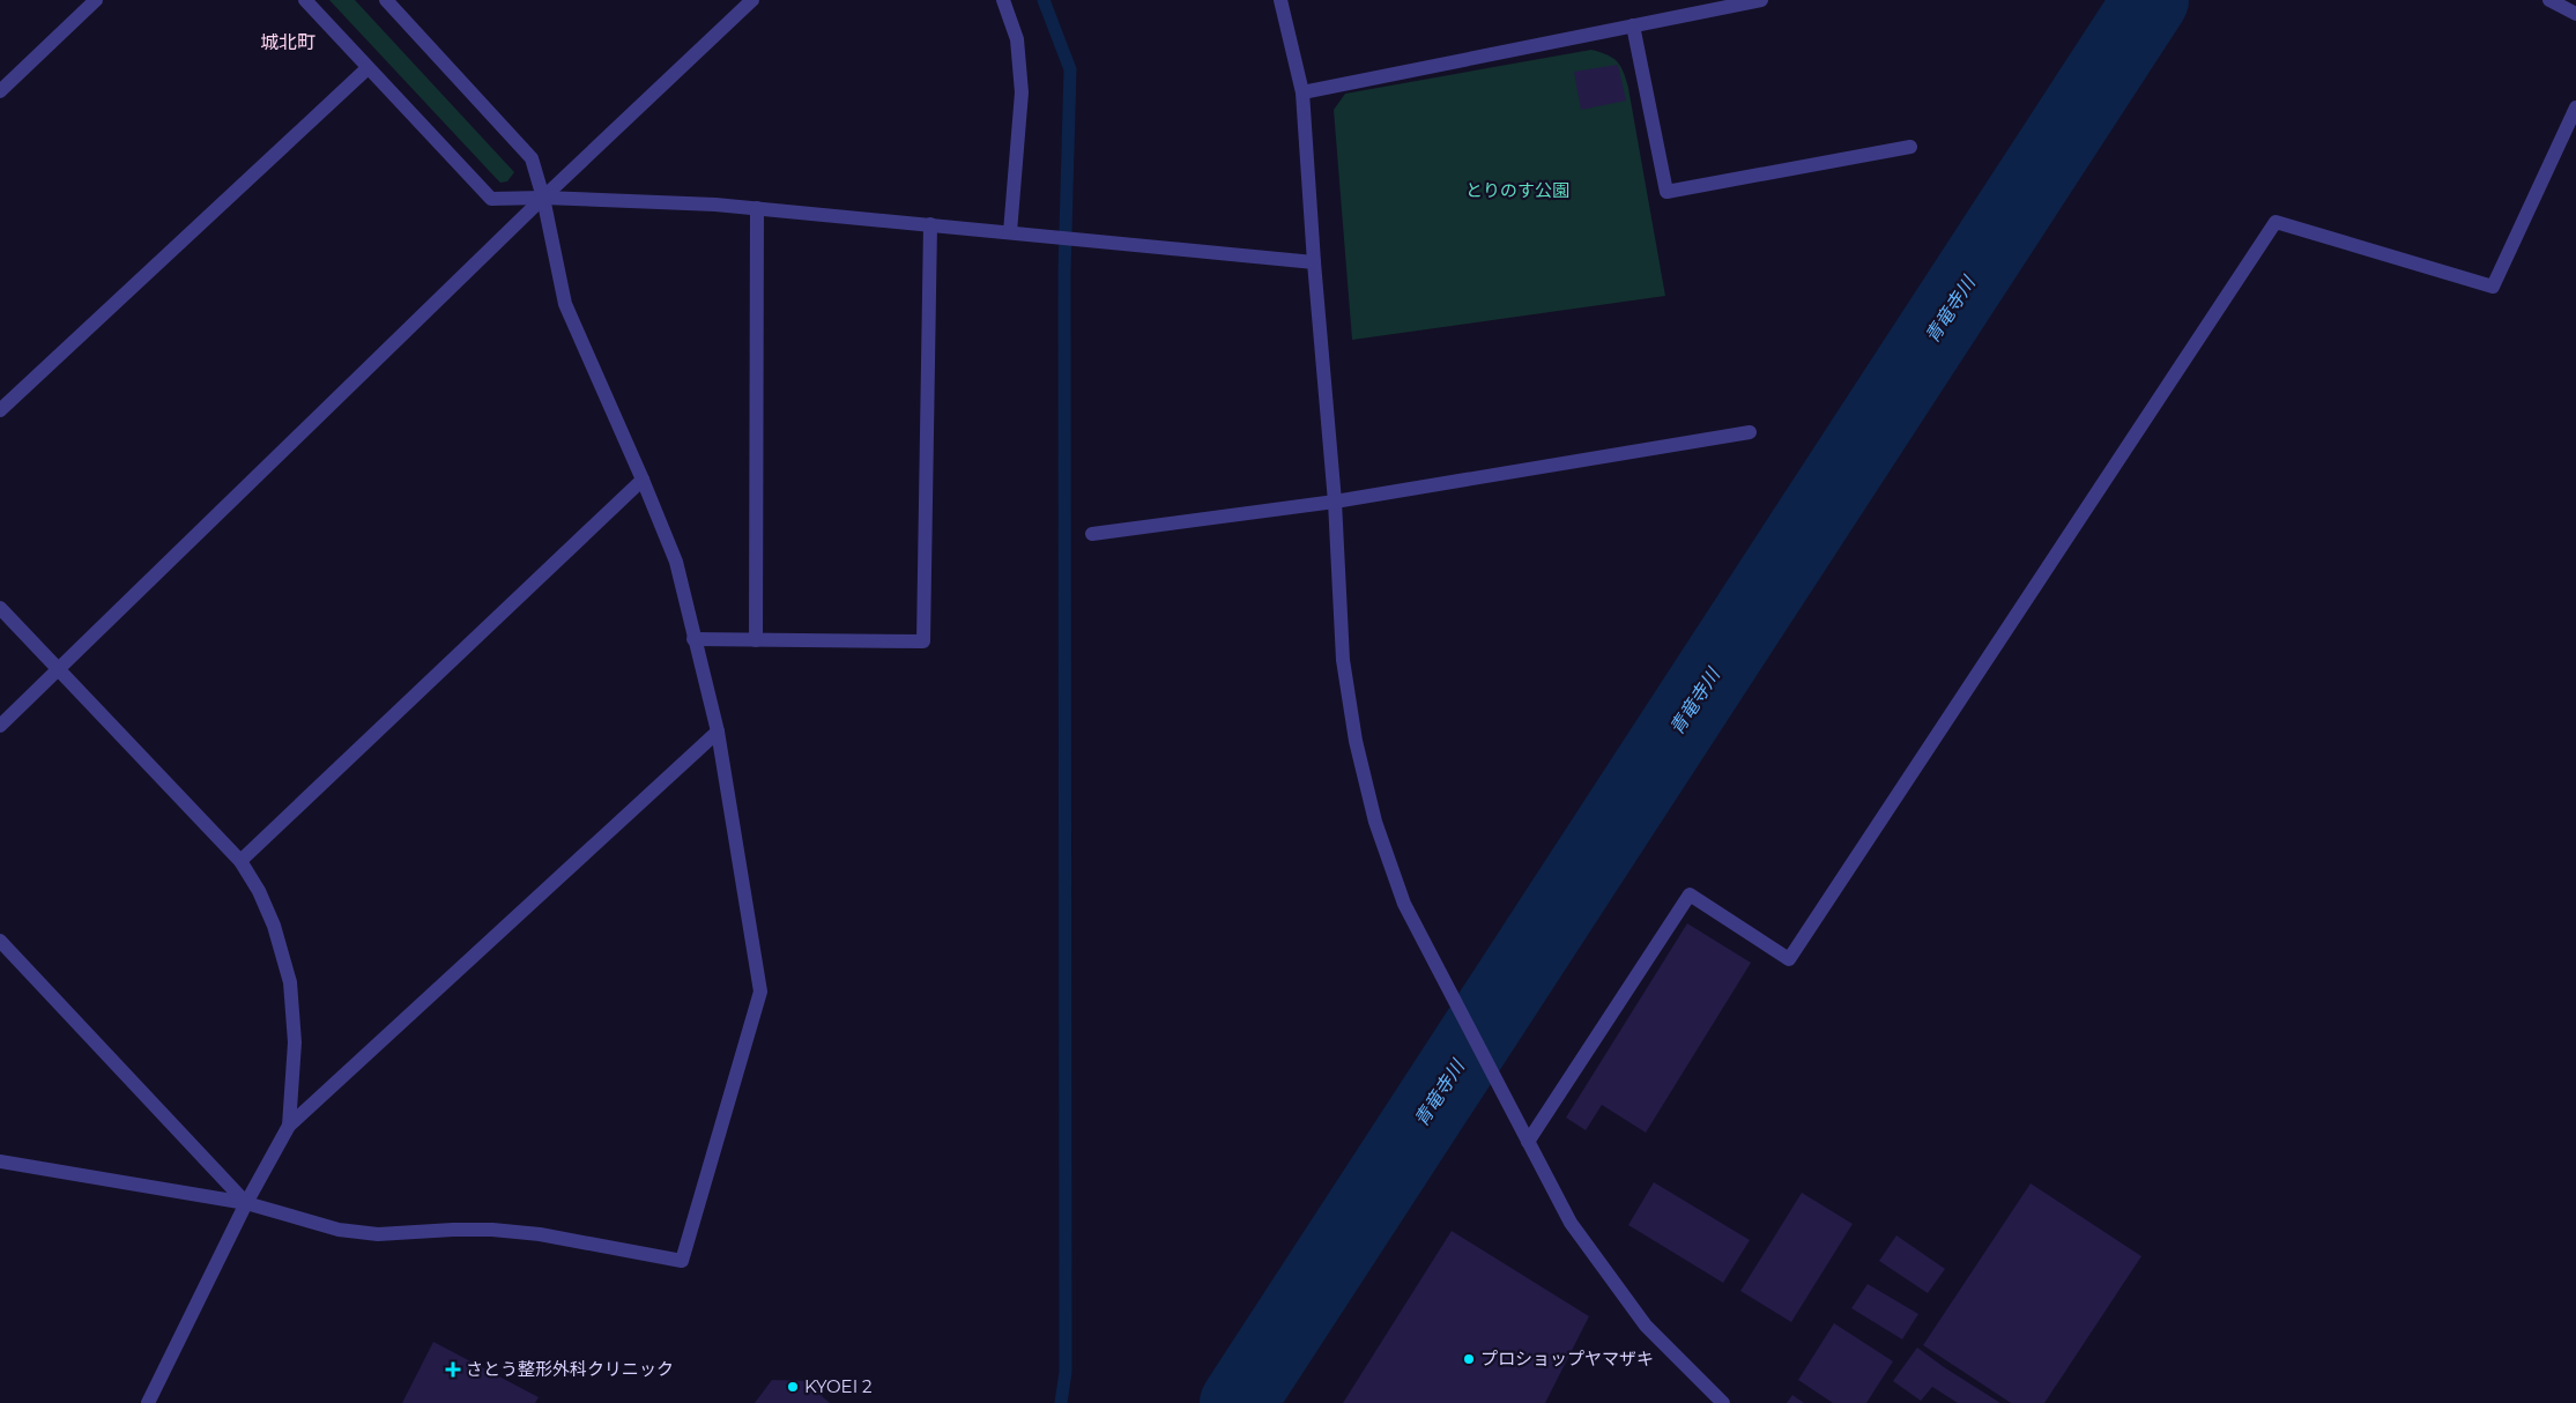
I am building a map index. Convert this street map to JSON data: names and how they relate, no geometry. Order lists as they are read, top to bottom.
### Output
{
  "districts": ["城北町"],
  "water": ["青竜寺川"],
  "parks": ["とりのす公園"],
  "places": {
    "other": ["プロショップヤマザキ", "KYOEI 2"],
    "health": ["さとう整形外科クリニック"]
  }
}
